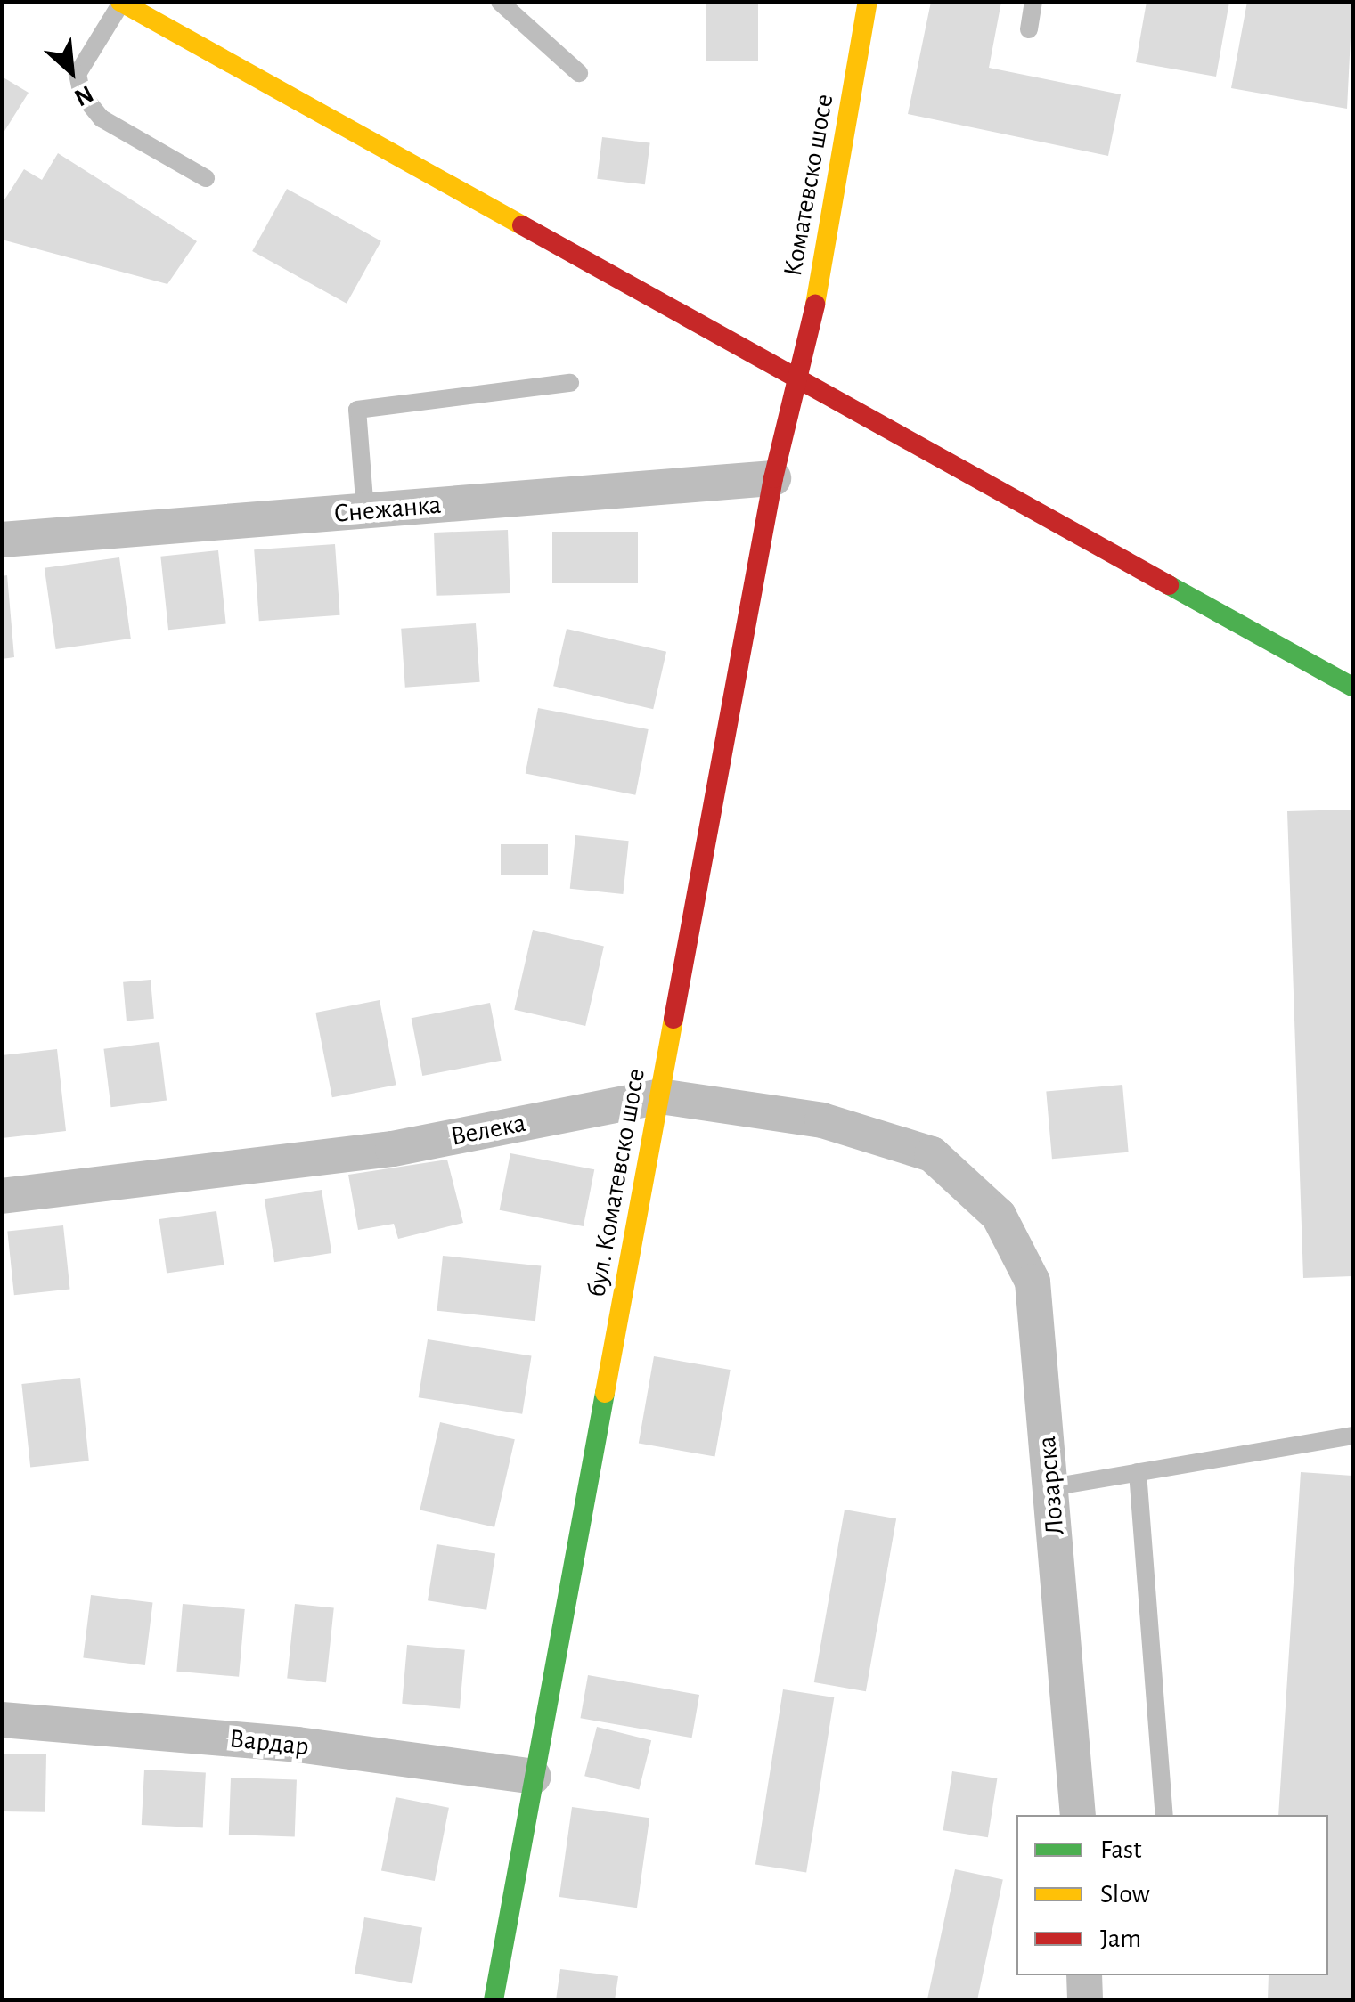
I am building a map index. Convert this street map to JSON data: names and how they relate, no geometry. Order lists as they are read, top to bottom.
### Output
{
  "streets": {
    "main road": ["Коматевско шосе", "бул. Коматевско шосе"],
    "street": [
      "Снежанка",
      "Велека",
      "Лозарска",
      "Вардар"
    ]
  },
  "crossings": [
    ["Коматевско шосе", "бул. Коматевско шосе"],
    ["Снежанка", "бул. Коматевско шосе"],
    ["Велека", "бул. Коматевско шосе"],
    ["Велека", "Лозарска"],
    ["бул. Коматевско шосе", "Вардар"]
  ],
  "legend": ["Fast", "Slow", "Jam"],
  "north": "bottom right"
}
